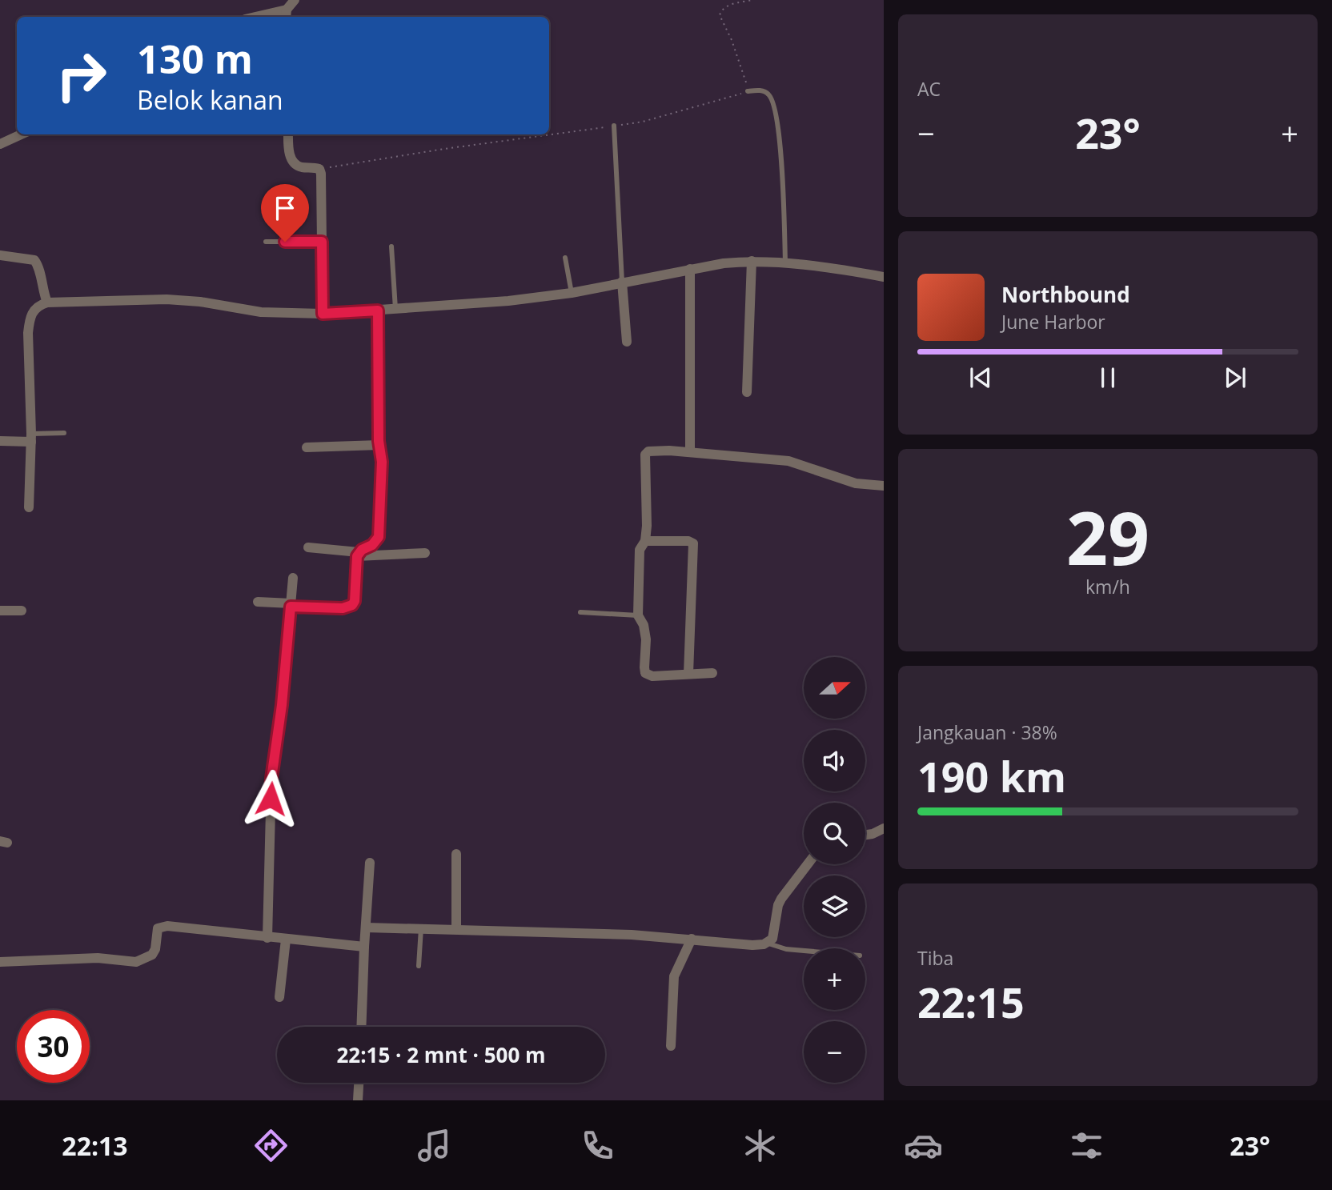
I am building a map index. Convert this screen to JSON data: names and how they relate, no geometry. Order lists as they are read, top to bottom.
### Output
{
  "north": "right",
  "page": {
    "tile": [
      "AC",
      ["29", "km/h"],
      ["Jangkauan · 38%", "190 km"],
      ["Tiba", "22:15"]
    ],
    "turn": ["130 m", "Belok kanan"],
    "heat": ["−", "23°", "+"],
    "song": ["Northbound", "June Harbor"],
    "map_buttons": ["+", "−"],
    "limit": "30",
    "trip": "22:15 · 2 mnt · 500 m",
    "tabs": ["22:13", "23°"]
  }
}
